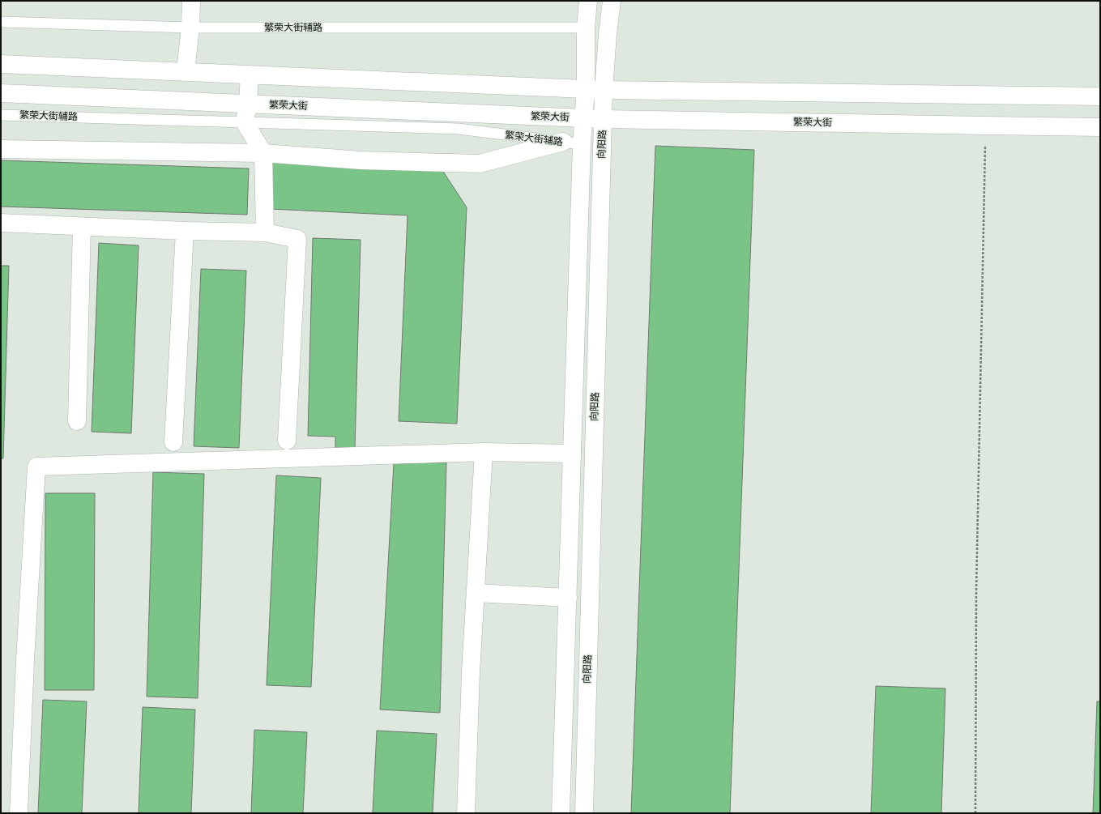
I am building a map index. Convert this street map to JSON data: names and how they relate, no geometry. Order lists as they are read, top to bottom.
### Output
{
  "streets": {
    "main road": ["繁荣大街", "向阳路"],
    "lane": ["繁荣大街辅路"]
  },
  "crossings": [
    ["繁荣大街辅路", "向阳路"],
    ["繁荣大街", "向阳路"]
  ]
}
